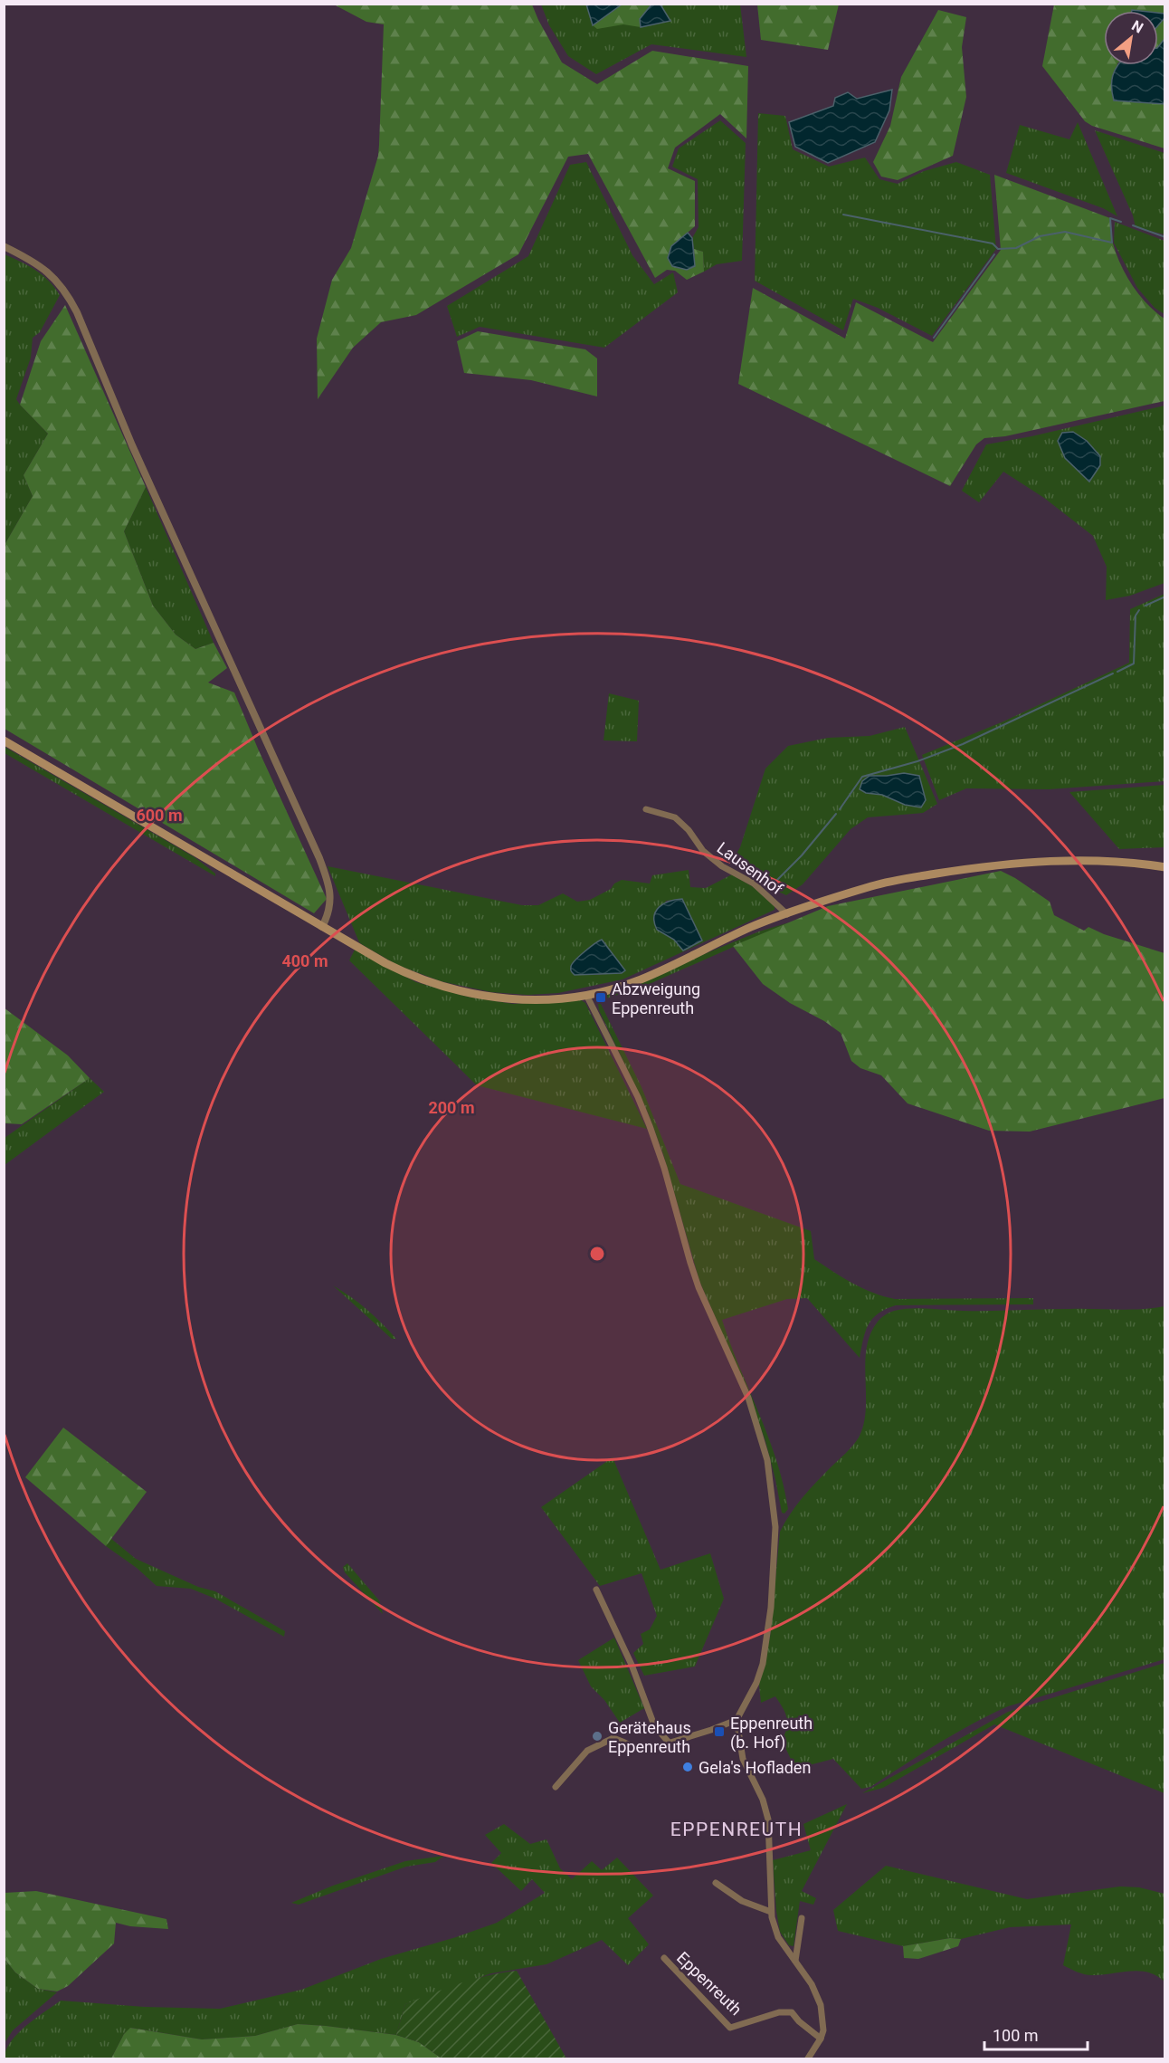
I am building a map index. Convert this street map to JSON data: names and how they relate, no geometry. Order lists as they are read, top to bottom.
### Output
{
  "streets": {
    "street": ["Lausenhof", "Eppenreuth"]
  },
  "districts": ["EPPENREUTH"],
  "places": {
    "transit": ["Abzweigung Eppenreuth", "Eppenreuth (b. Hof)"],
    "other": ["Gerätehaus Eppenreuth", "Gela's Hofladen"]
  },
  "scale_bar": "100 m",
  "north": "top right",
  "rings": ["600 m", "400 m", "200 m"]
}
